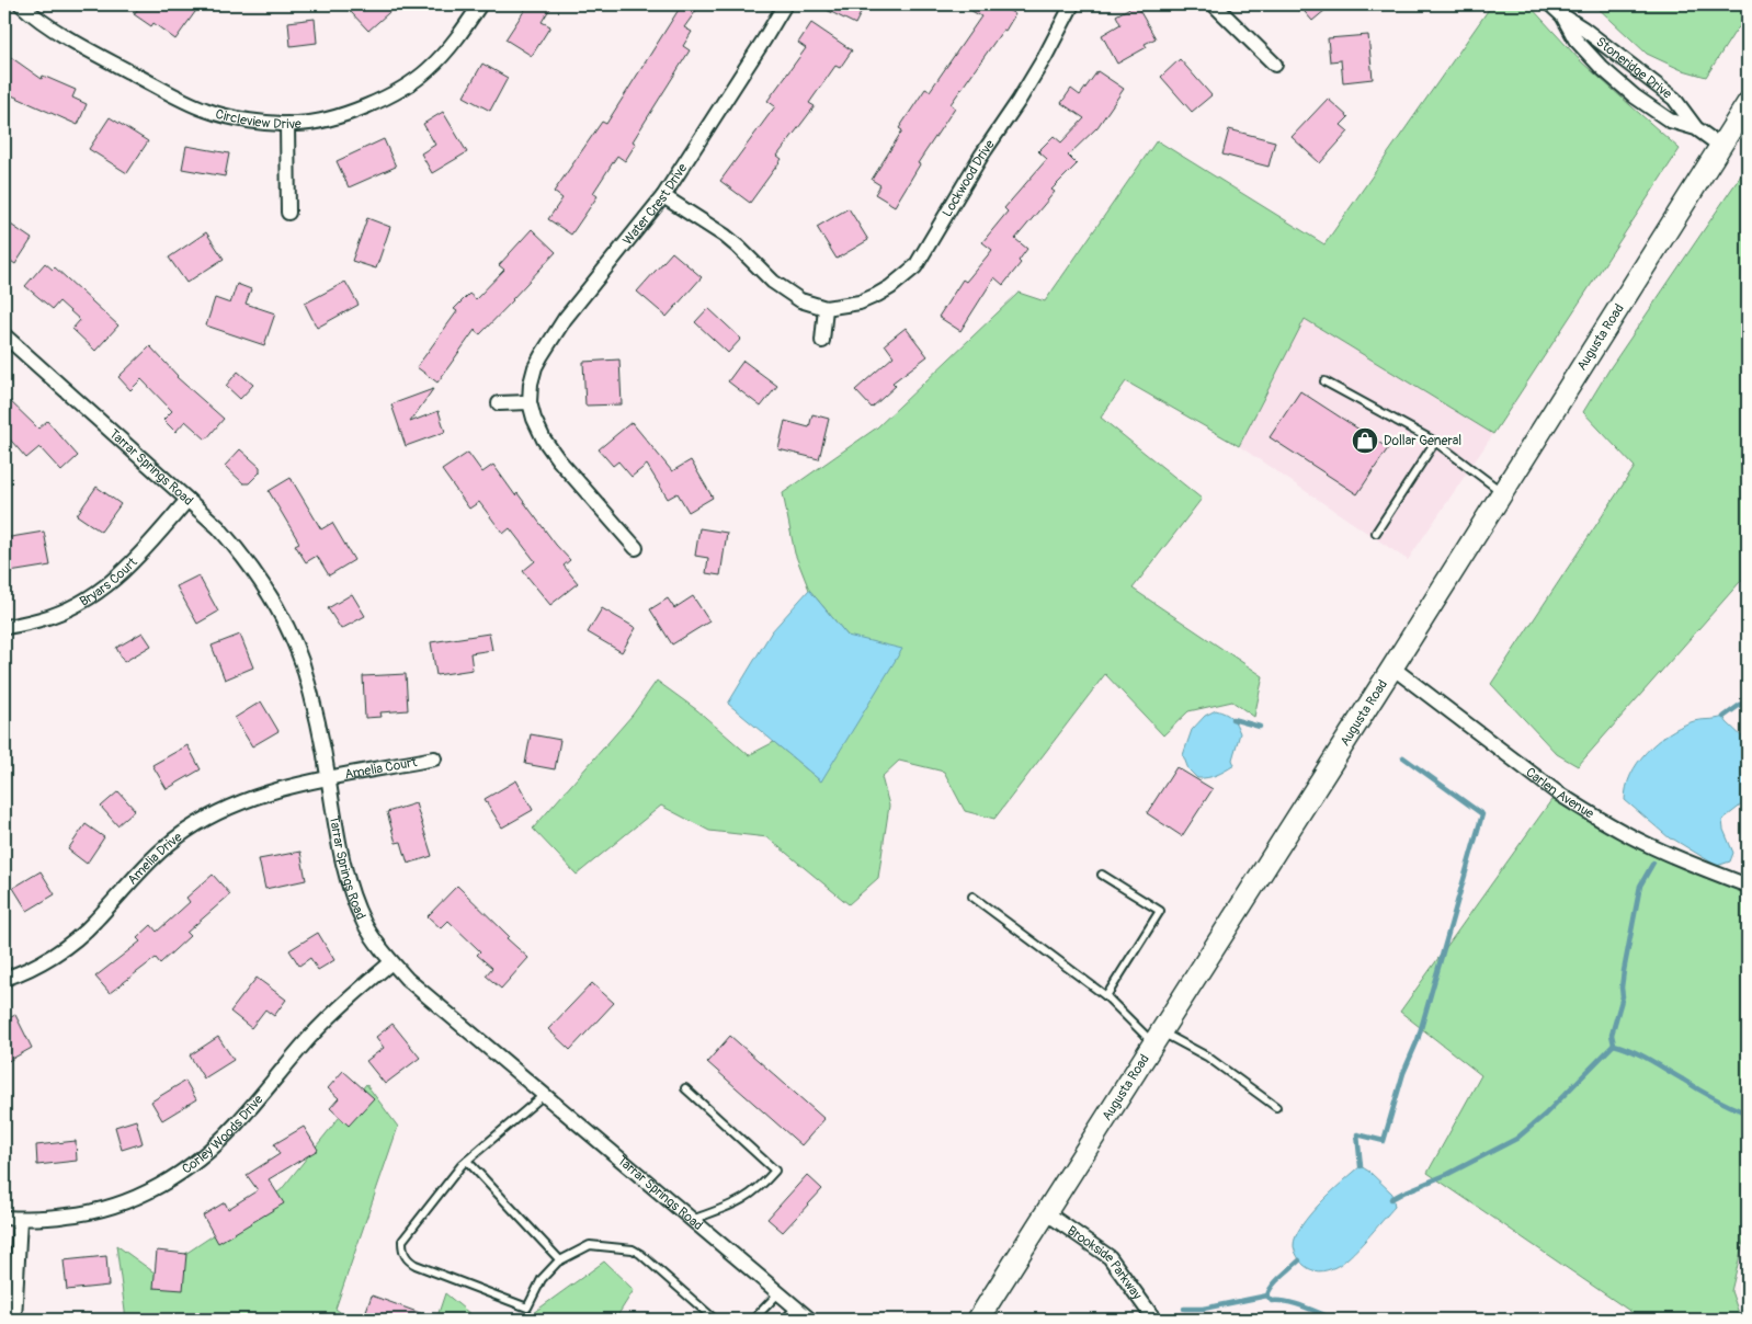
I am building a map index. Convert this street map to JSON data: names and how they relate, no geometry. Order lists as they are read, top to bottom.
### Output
{
  "streets": {
    "main road": ["Augusta Road"],
    "street": [
      "Stoneridge Drive",
      "Circleview Drive",
      "Lockwood Drive",
      "Water Crest Drive",
      "Tarrar Springs Road",
      "Bryars Court",
      "Amelia Court",
      "Carlen Avenue",
      "Amelia Drive",
      "Corley Woods Drive",
      "Brookside Parkway"
    ]
  },
  "crossings": [
    ["Stoneridge Drive", "Augusta Road"],
    ["Lockwood Drive", "Water Crest Drive"],
    ["Augusta Road", "Carlen Avenue"],
    ["Augusta Road", "Brookside Parkway"],
    ["Tarrar Springs Road", "Bryars Court"],
    ["Tarrar Springs Road", "Amelia Court"],
    ["Tarrar Springs Road", "Amelia Drive"],
    ["Tarrar Springs Road", "Corley Woods Drive"],
    ["Amelia Court", "Amelia Drive"]
  ],
  "places": {
    "shop": ["Dollar General"]
  }
}
